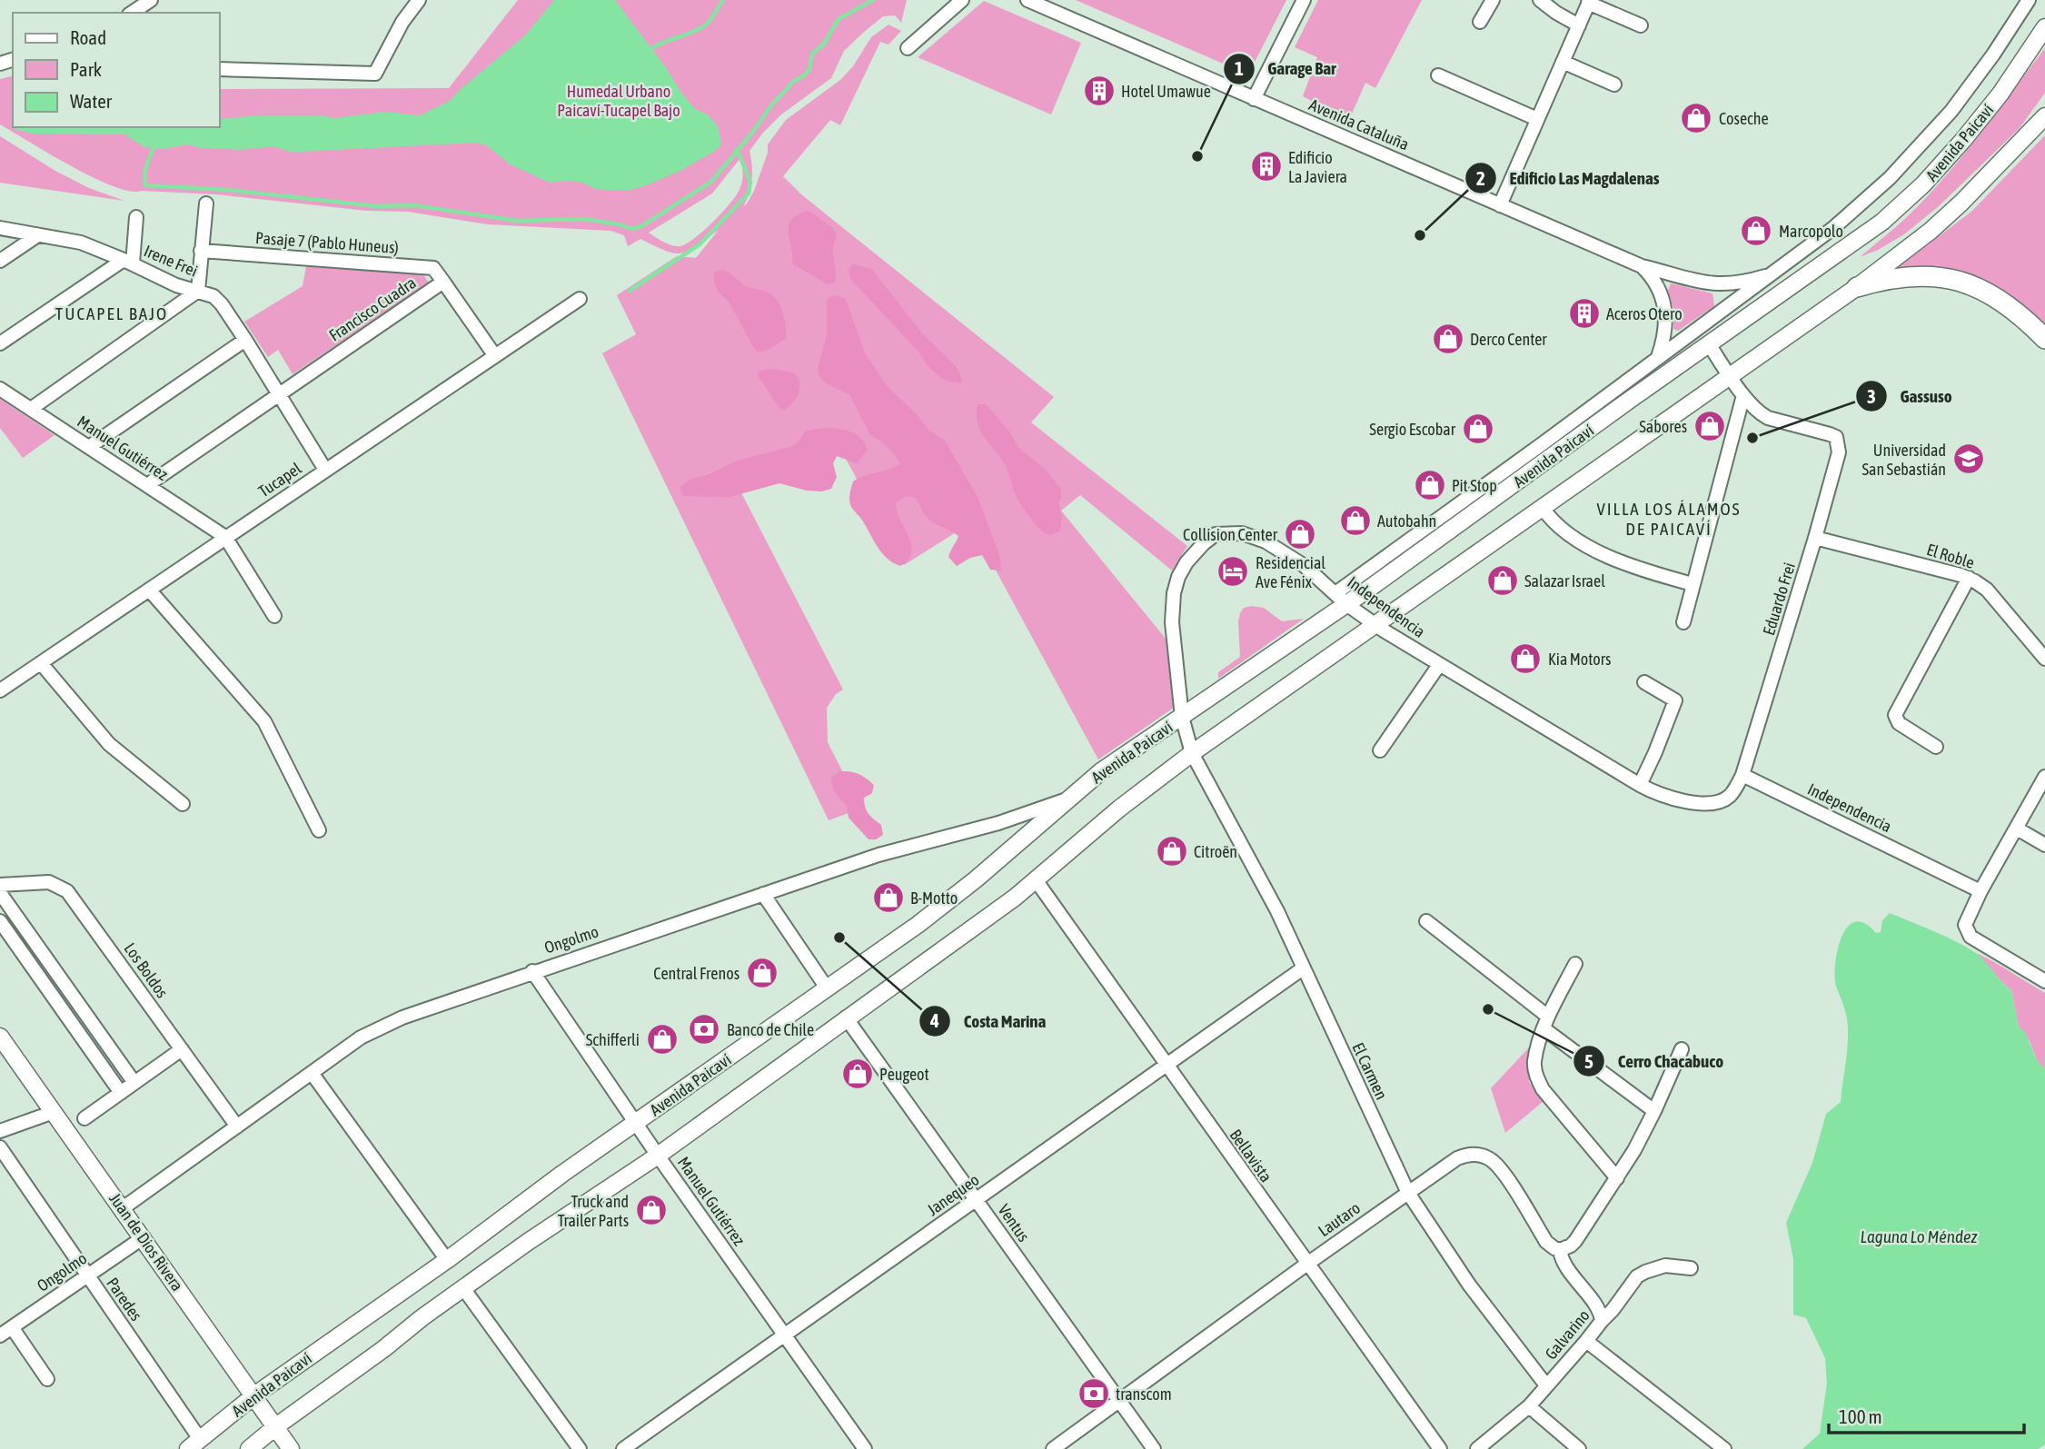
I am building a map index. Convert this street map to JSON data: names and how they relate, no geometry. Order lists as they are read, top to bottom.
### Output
{
  "streets": {
    "main road": ["Avenida Paicaví", "Juan de Dios Rivera"],
    "street": [
      "Avenida Cataluña",
      "Pasaje 7 (Pablo Huneus)",
      "Irene Frei",
      "Francisco Cuadra",
      "Manuel Gutiérrez",
      "Tucapel",
      "El Roble",
      "Eduardo Frei",
      "Independencia",
      "Ongolmo",
      "Los Boldos",
      "El Carmen",
      "Bellavista",
      "Janequeo",
      "Lautaro",
      "Ventus",
      "Paredes",
      "Galvarino"
    ]
  },
  "crossings": [
    ["Avenida Cataluña", "Avenida Paicaví"],
    ["Avenida Paicaví", "Manuel Gutiérrez"],
    ["Avenida Paicaví", "Independencia"],
    ["Avenida Paicaví", "Ongolmo"],
    ["Avenida Paicaví", "Juan de Dios Rivera"],
    ["Avenida Paicaví", "Paredes"],
    ["Pasaje 7 (Pablo Huneus)", "Francisco Cuadra"],
    ["Irene Frei", "Francisco Cuadra"],
    ["Irene Frei", "Tucapel"],
    ["Francisco Cuadra", "Manuel Gutiérrez"],
    ["Manuel Gutiérrez", "Tucapel"],
    ["Manuel Gutiérrez", "Ongolmo"],
    ["Manuel Gutiérrez", "Janequeo"],
    ["El Roble", "Eduardo Frei"],
    ["Eduardo Frei", "Independencia"],
    ["Independencia", "El Carmen"],
    ["Ongolmo", "Los Boldos"],
    ["Ongolmo", "Juan de Dios Rivera"],
    ["Ongolmo", "Paredes"],
    ["El Carmen", "Janequeo"],
    ["El Carmen", "Lautaro"],
    ["El Carmen", "Galvarino"],
    ["Bellavista", "Janequeo"],
    ["Bellavista", "Lautaro"],
    ["Janequeo", "Ventus"],
    ["Lautaro", "Ventus"],
    ["Lautaro", "Galvarino"]
  ],
  "districts": ["TUCAPEL BAJO", "VILLA LOS ÁLAMOS DE PAICAVÍ"],
  "water": ["Laguna Lo Méndez"],
  "parks": ["Humedal Urbano Paicaví-Tucapel Bajo"],
  "places": {
    "building": ["Hotel Umawue", "Edificio La Javiera", "Aceros Otero"],
    "shop": [
      "Coseche",
      "Marcopolo",
      "Derco Center",
      "Sabores",
      "Sergio Escobar",
      "Pit Stop",
      "Autobahn",
      "Collision Center",
      "Salazar Israel",
      "Kia Motors",
      "Citroën",
      "B-Motto",
      "Central Frenos",
      "Schifferli",
      "Peugeot",
      "Truck and Trailer Parts"
    ],
    "other": [
      "Garage Bar",
      "Edificio Las Magdalenas",
      "Gassuso",
      "Costa Marina",
      "Cerro Chacabuco"
    ],
    "school or university": ["Universidad San Sebastián"],
    "hotel": ["Residencial Ave Fénix"],
    "bank": ["Banco de Chile", "transcom"]
  },
  "legend": ["Road", "Park", "Water"],
  "scale_bar": "100 m"
}
